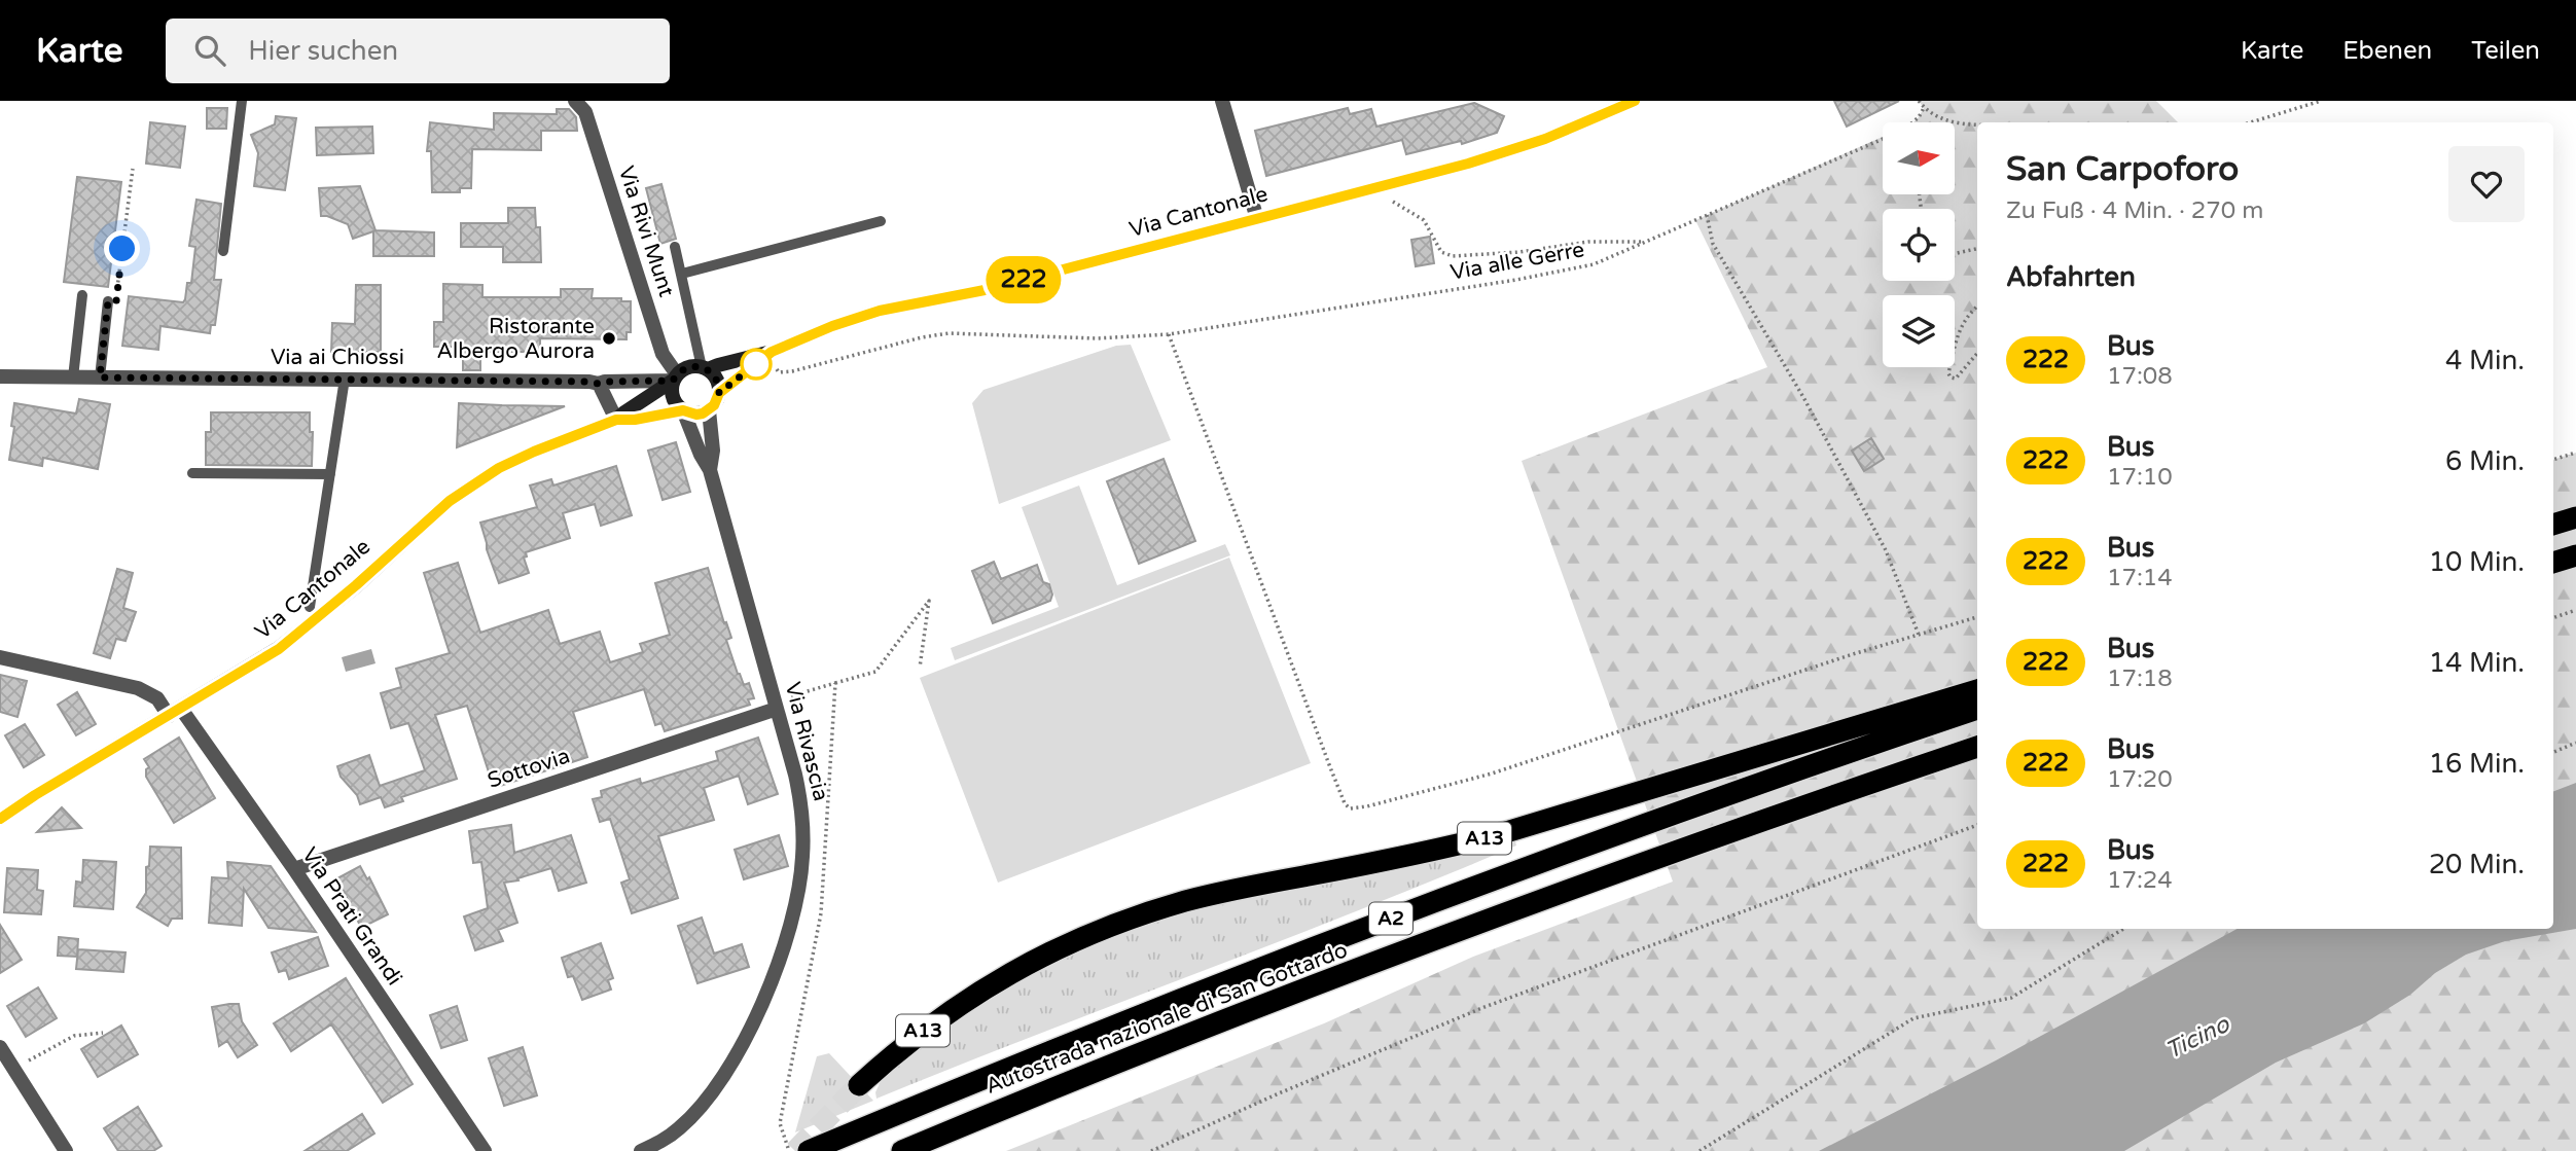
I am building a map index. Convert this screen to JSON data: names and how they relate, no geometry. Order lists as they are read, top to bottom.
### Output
{
  "streets": {
    "highway": ["A13", "A2", "Autostrada nazionale di San Gottardo"],
    "main road": ["Via Cantonale"],
    "street": [
      "Via Rivi Munt",
      "Via ai Chiossi",
      "Via Rivascia",
      "Sottovia",
      "Via Prati Grandi"
    ],
    "path": ["Via alle Gerre"]
  },
  "crossings": [
    ["Via Cantonale", "Via Rivi Munt"],
    ["Via Cantonale", "Via alle Gerre"],
    ["Via Cantonale", "Via ai Chiossi"],
    ["Via Cantonale", "Via Rivascia"],
    ["Via Cantonale", "Via Prati Grandi"],
    ["Via Rivi Munt", "Via ai Chiossi"],
    ["Via Rivi Munt", "Via Rivascia"],
    ["Via ai Chiossi", "Via Rivascia"],
    ["Via Rivascia", "Sottovia"],
    ["Sottovia", "Via Prati Grandi"]
  ],
  "water": ["Ticino"],
  "places": ["Ristorante Albergo Aurora"],
  "lines": ["bus line 222"],
  "north": "right",
  "page": {
    "header": "Karte",
    "search": "Hier suchen",
    "nav": ["Karte", "Ebenen", "Teilen"],
    "on_map": "222",
    "heading": [
      ["San Carpoforo", "Zu Fuß · 4 Min. · 270 m"],
      "Abfahrten"
    ],
    "list": [
      {
        "mark": "222",
        "name": "Bus",
        "note": "17:08",
        "value": "4 Min."
      },
      {
        "mark": "222",
        "name": "Bus",
        "note": "17:10",
        "value": "6 Min."
      },
      {
        "mark": "222",
        "name": "Bus",
        "note": "17:14",
        "value": "10 Min."
      },
      {
        "mark": "222",
        "name": "Bus",
        "note": "17:18",
        "value": "14 Min."
      },
      {
        "mark": "222",
        "name": "Bus",
        "note": "17:20",
        "value": "16 Min."
      },
      {
        "mark": "222",
        "name": "Bus",
        "note": "17:24",
        "value": "20 Min."
      }
    ]
  }
}
